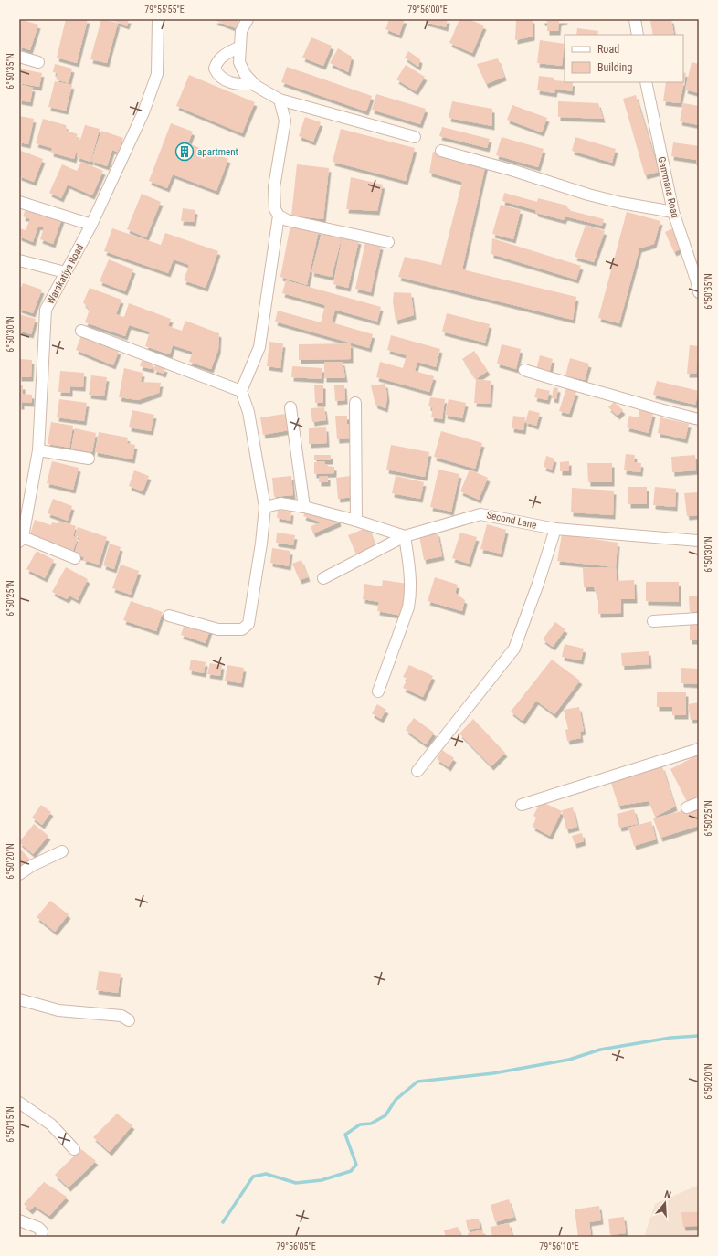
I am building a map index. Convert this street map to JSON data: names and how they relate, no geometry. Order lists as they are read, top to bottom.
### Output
{
  "streets": {
    "street": ["Gammana Road", "Warakatiya Road", "Second Lane"]
  },
  "places": {
    "building": ["apartment"]
  },
  "legend": ["Road", "Building"],
  "north": "top",
  "coordinates": [
    "79°55'55\"E",
    "79°56'00\"E",
    "6°50'35\"N",
    "6°50'30\"N",
    "6°50'25\"N",
    "6°50'20\"N",
    "6°50'15\"N",
    "79°56'05\"E",
    "79°56'10\"E"
  ]
}
